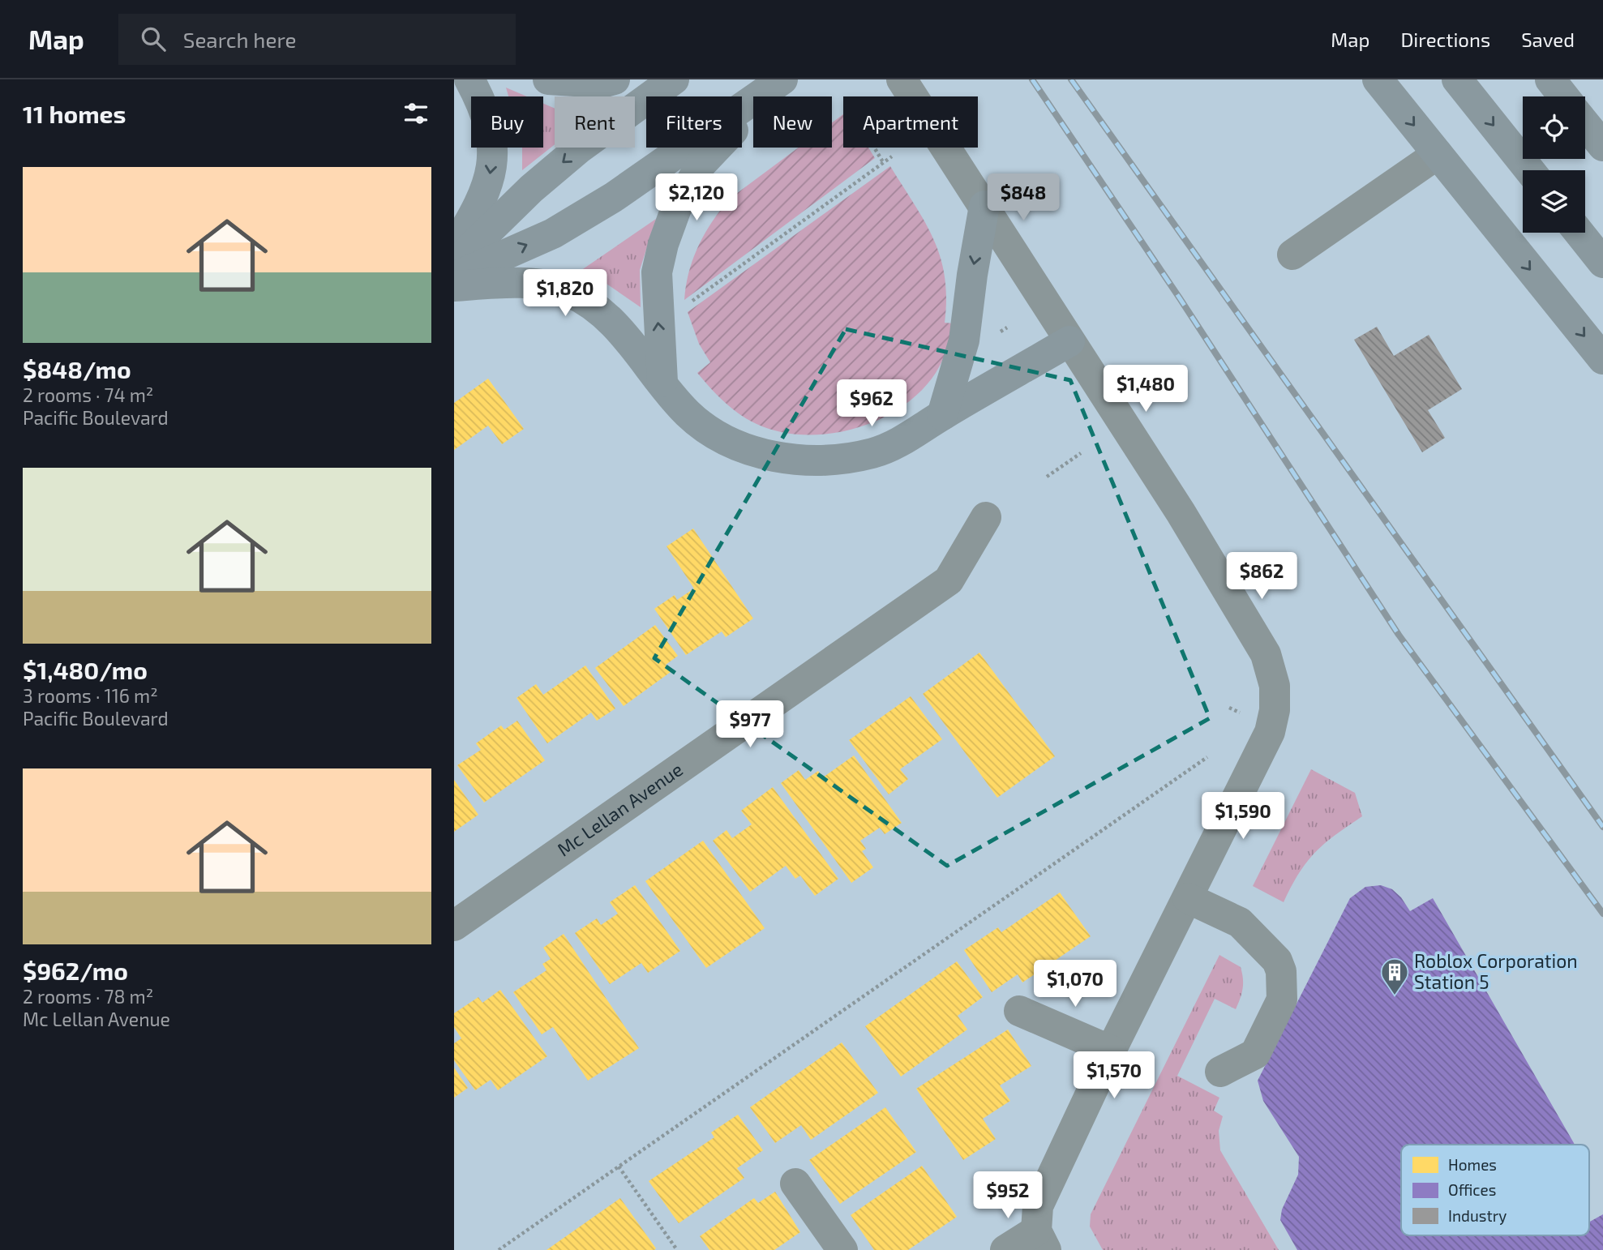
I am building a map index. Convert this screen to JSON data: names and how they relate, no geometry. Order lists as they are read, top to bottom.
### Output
{
  "streets": {
    "street": ["Mc Lellan Avenue"]
  },
  "places": {
    "building": ["Roblox Corporation Station 5"]
  },
  "legend": ["Homes", "Offices", "Industry"],
  "page": {
    "header": "Map",
    "search": "Search here",
    "nav": ["Map", "Directions", "Saved"],
    "heading": "11 homes",
    "chip": [
      "Buy",
      "Rent",
      "Filters",
      "New",
      "Apartment"
    ],
    "list": [
      {
        "name": "$848/mo",
        "note": "2 rooms · 74 m² · Pacific Boulevard"
      },
      {
        "name": "$1,480/mo",
        "note": "3 rooms · 116 m² · Pacific Boulevard"
      },
      {
        "name": "$962/mo",
        "note": "2 rooms · 78 m² · Mc Lellan Avenue"
      }
    ],
    "price": [
      "$2,120",
      "$848",
      "$1,820",
      "$1,480",
      "$962",
      "$862",
      "$977",
      "$1,590",
      "$1,070",
      "$1,570",
      "$952"
    ]
  }
}
